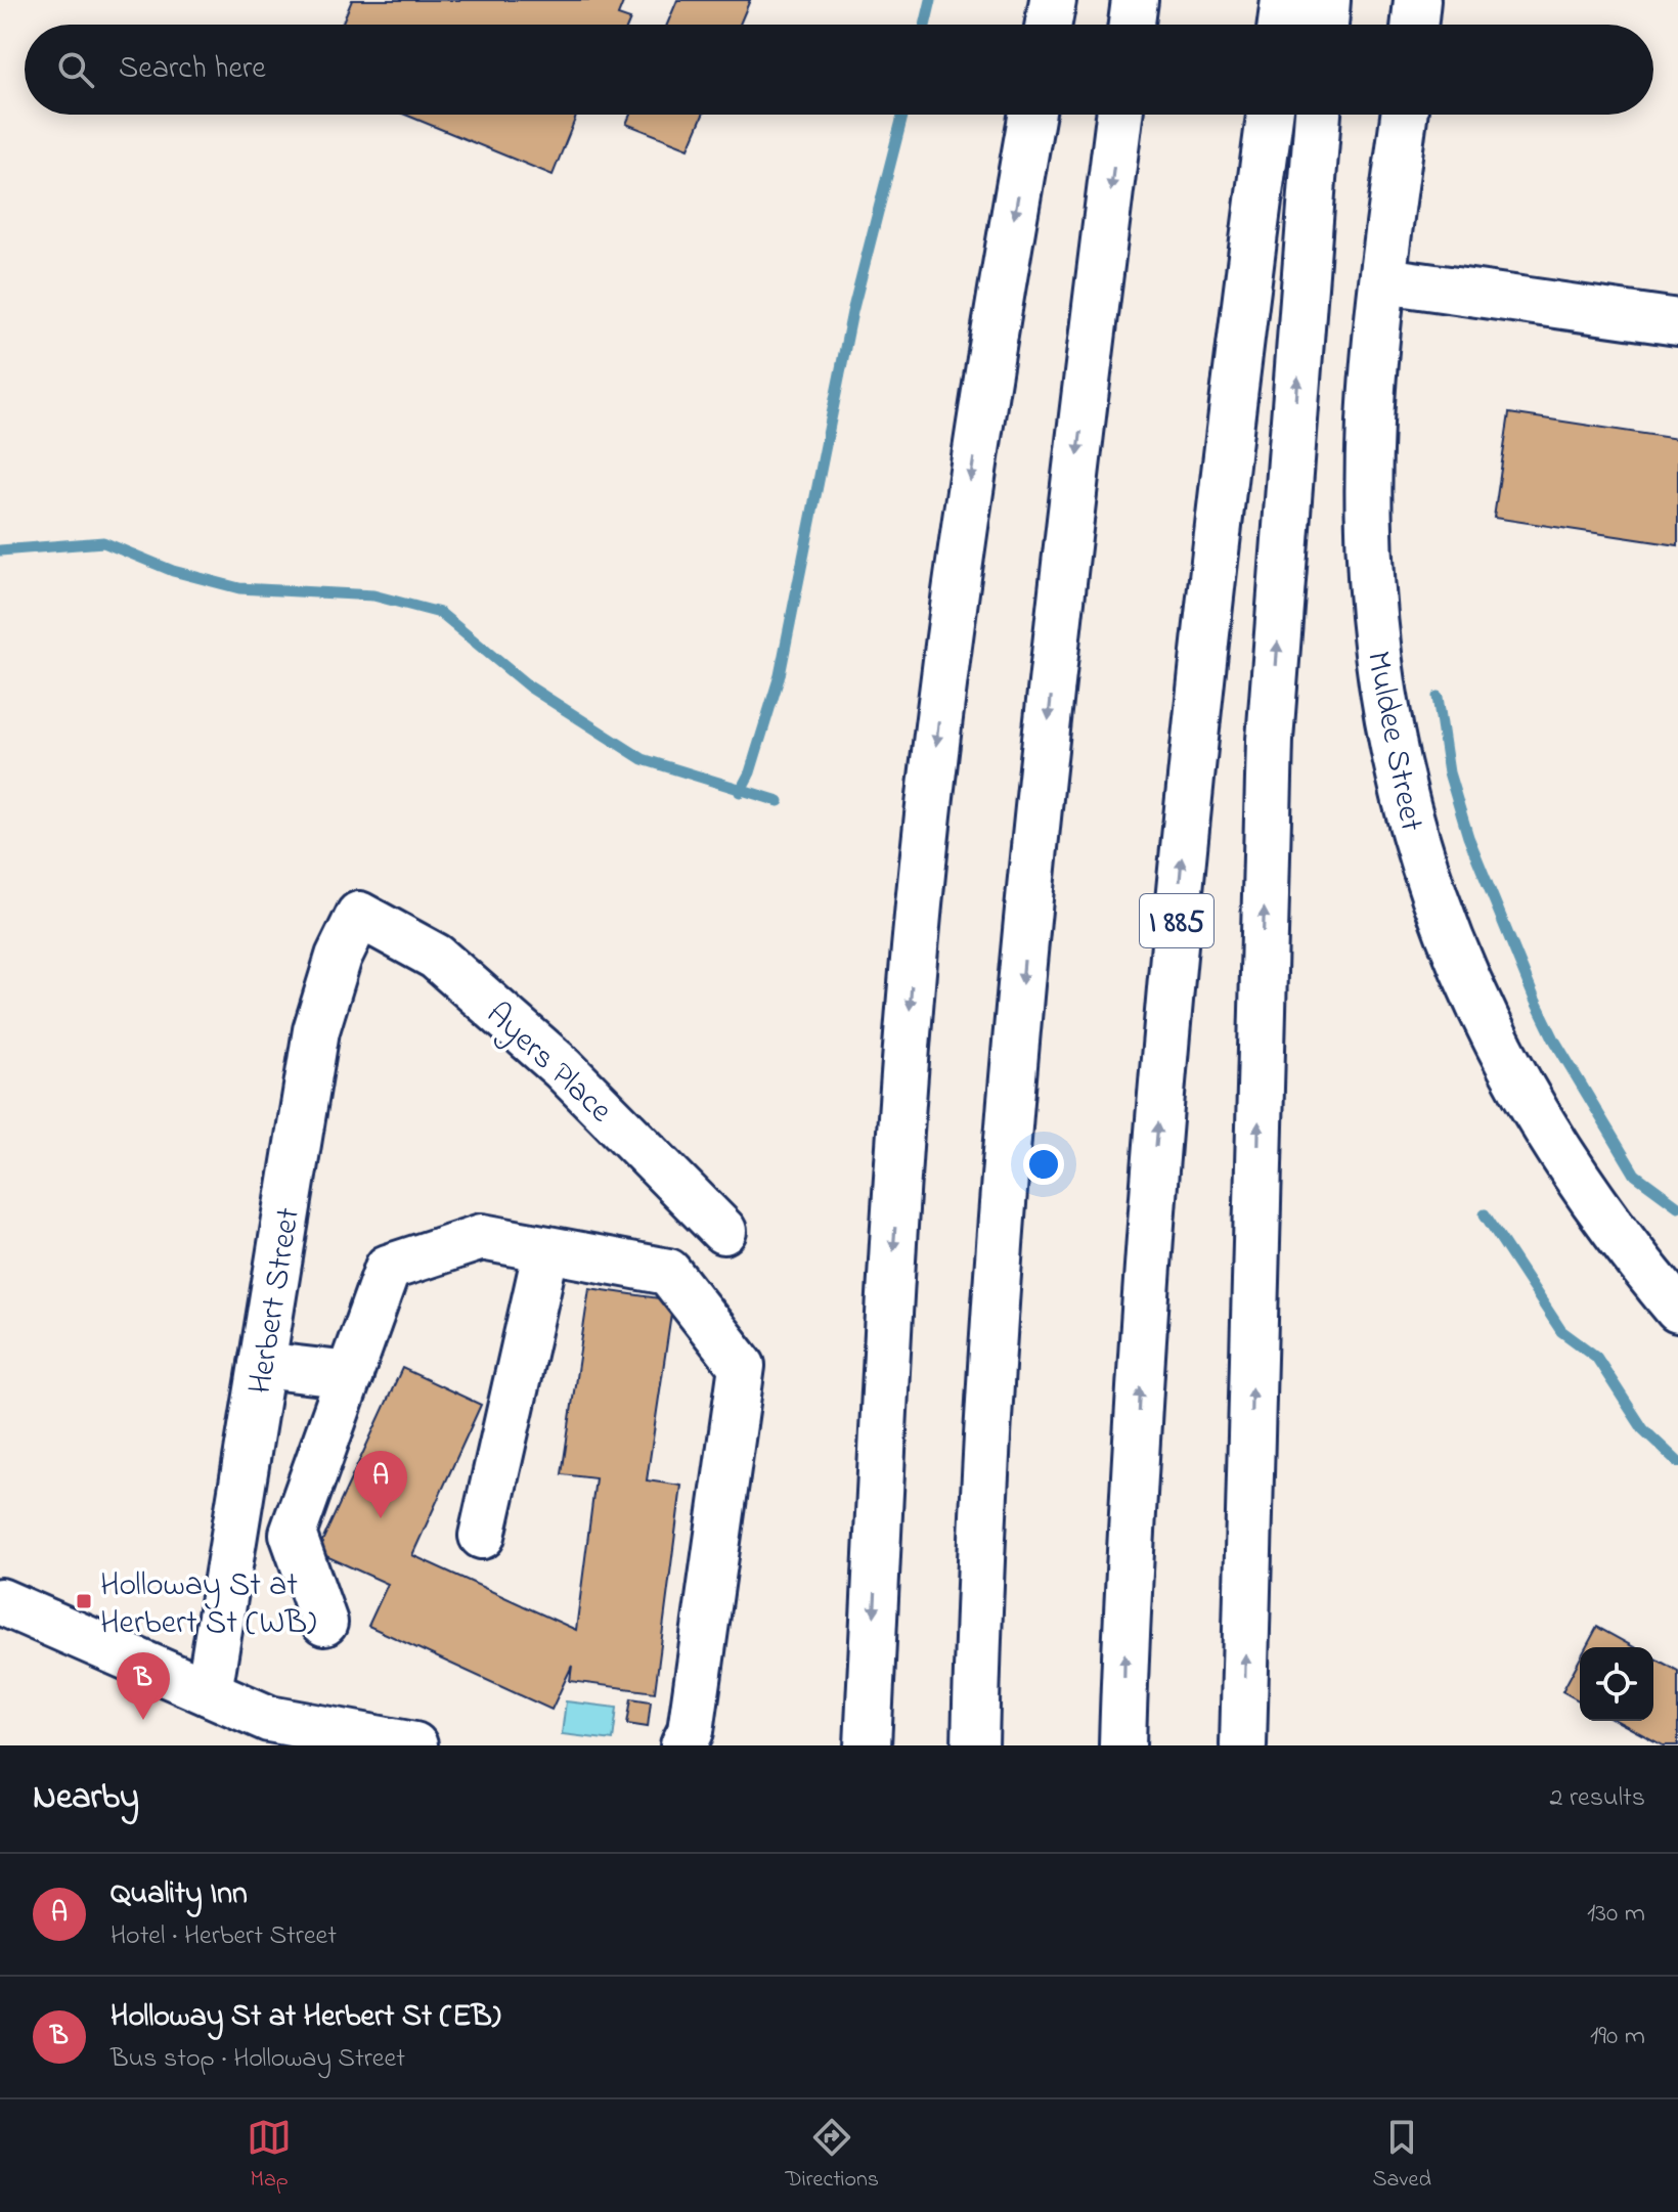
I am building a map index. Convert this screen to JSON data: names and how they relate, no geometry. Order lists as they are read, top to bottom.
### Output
{
  "streets": {
    "main road": [
      "Muldee Street",
      "I 885",
      "Ayers Place",
      "Herbert Street"
    ]
  },
  "crossings": [
    ["Ayers Place", "Herbert Street"]
  ],
  "places": {
    "transit": ["Holloway St at Herbert St (WB)"]
  },
  "page": {
    "search": "Search here",
    "pins": ["A", "B"],
    "heading": ["Nearby", "2 results"],
    "list": [
      {
        "mark": "A",
        "name": "Quality Inn",
        "note": "Hotel · Herbert Street",
        "value": "130 m"
      },
      {
        "mark": "B",
        "name": "Holloway St at Herbert St (EB)",
        "note": "Bus stop · Holloway Street",
        "value": "190 m"
      }
    ],
    "nav": ["Map", "Directions", "Saved"]
  }
}
